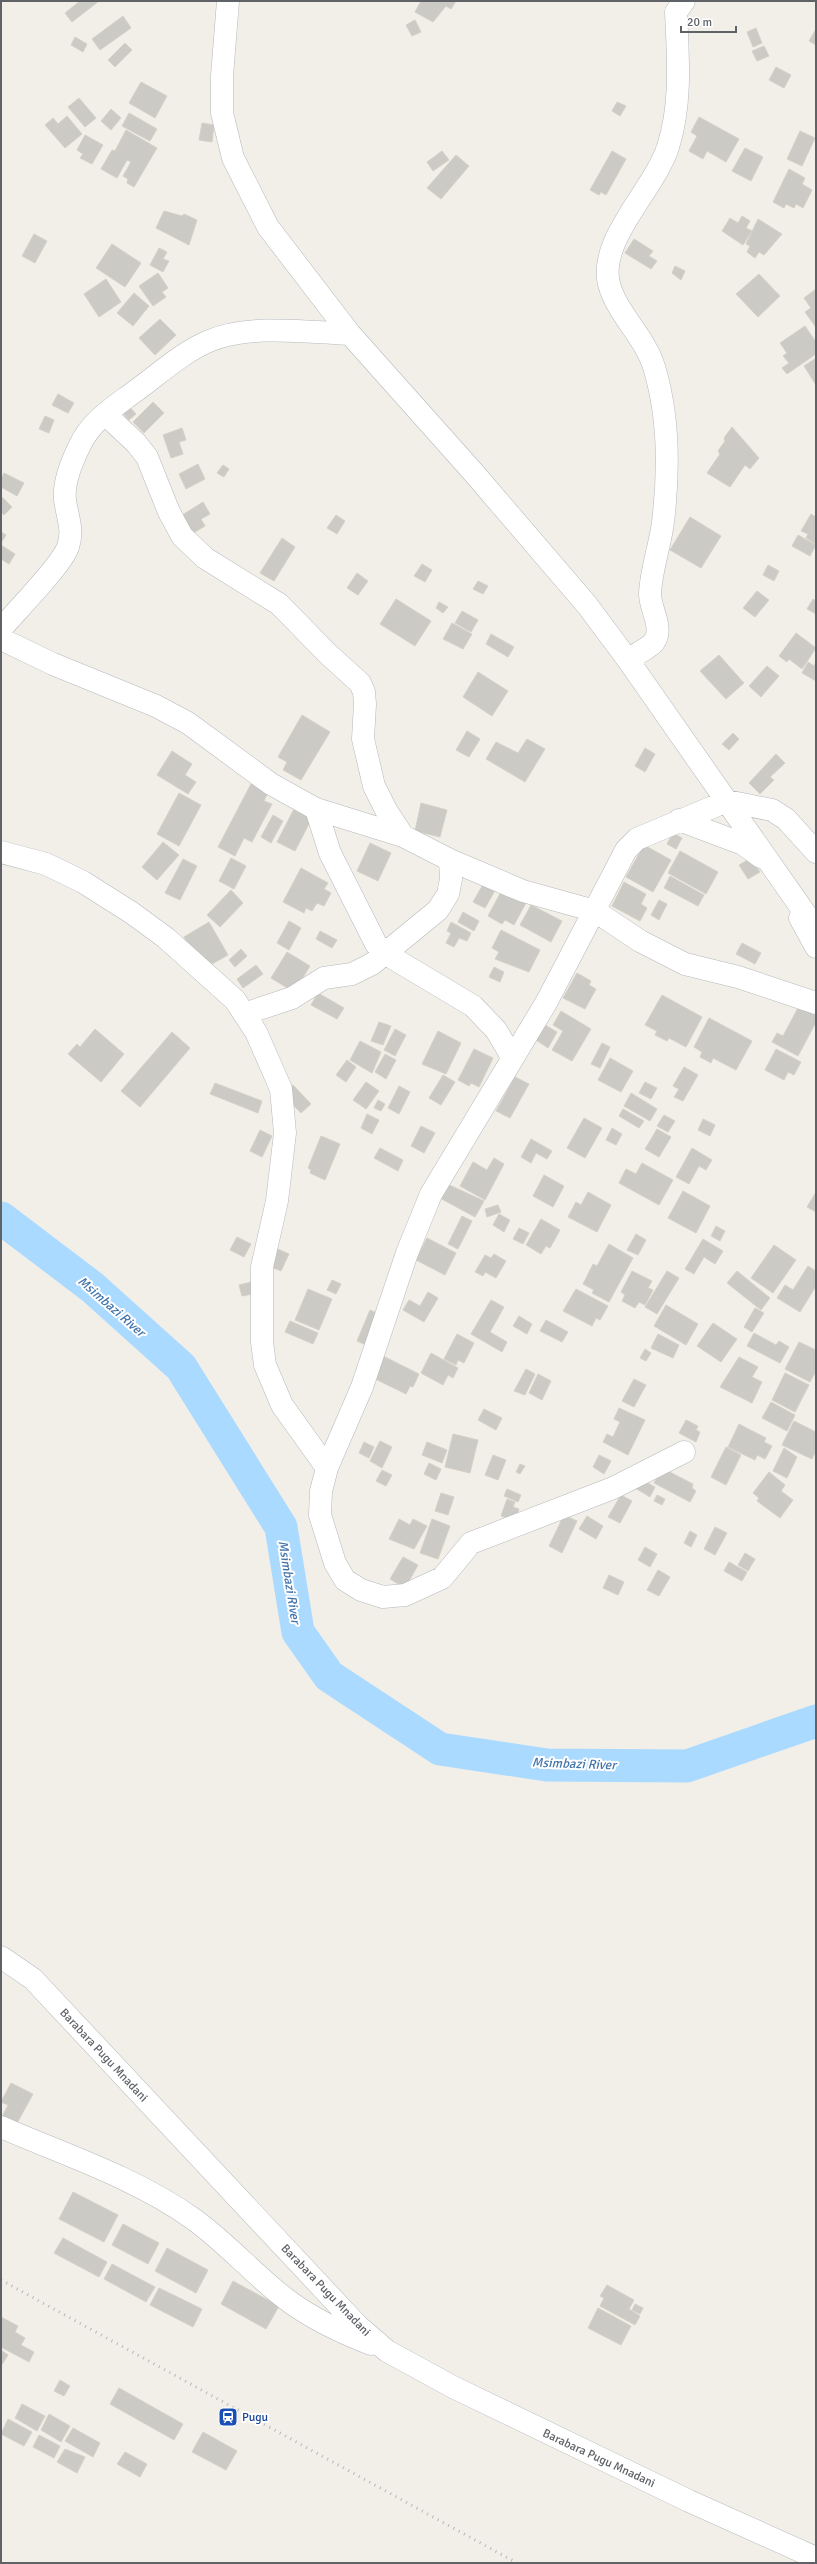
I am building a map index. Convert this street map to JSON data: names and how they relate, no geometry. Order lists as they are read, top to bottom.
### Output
{
  "streets": {
    "street": ["Barabara Pugu Mnadani"]
  },
  "water": ["Msimbazi River"],
  "places": {
    "station": ["Pugu"]
  },
  "scale_bar": "20 m"
}
